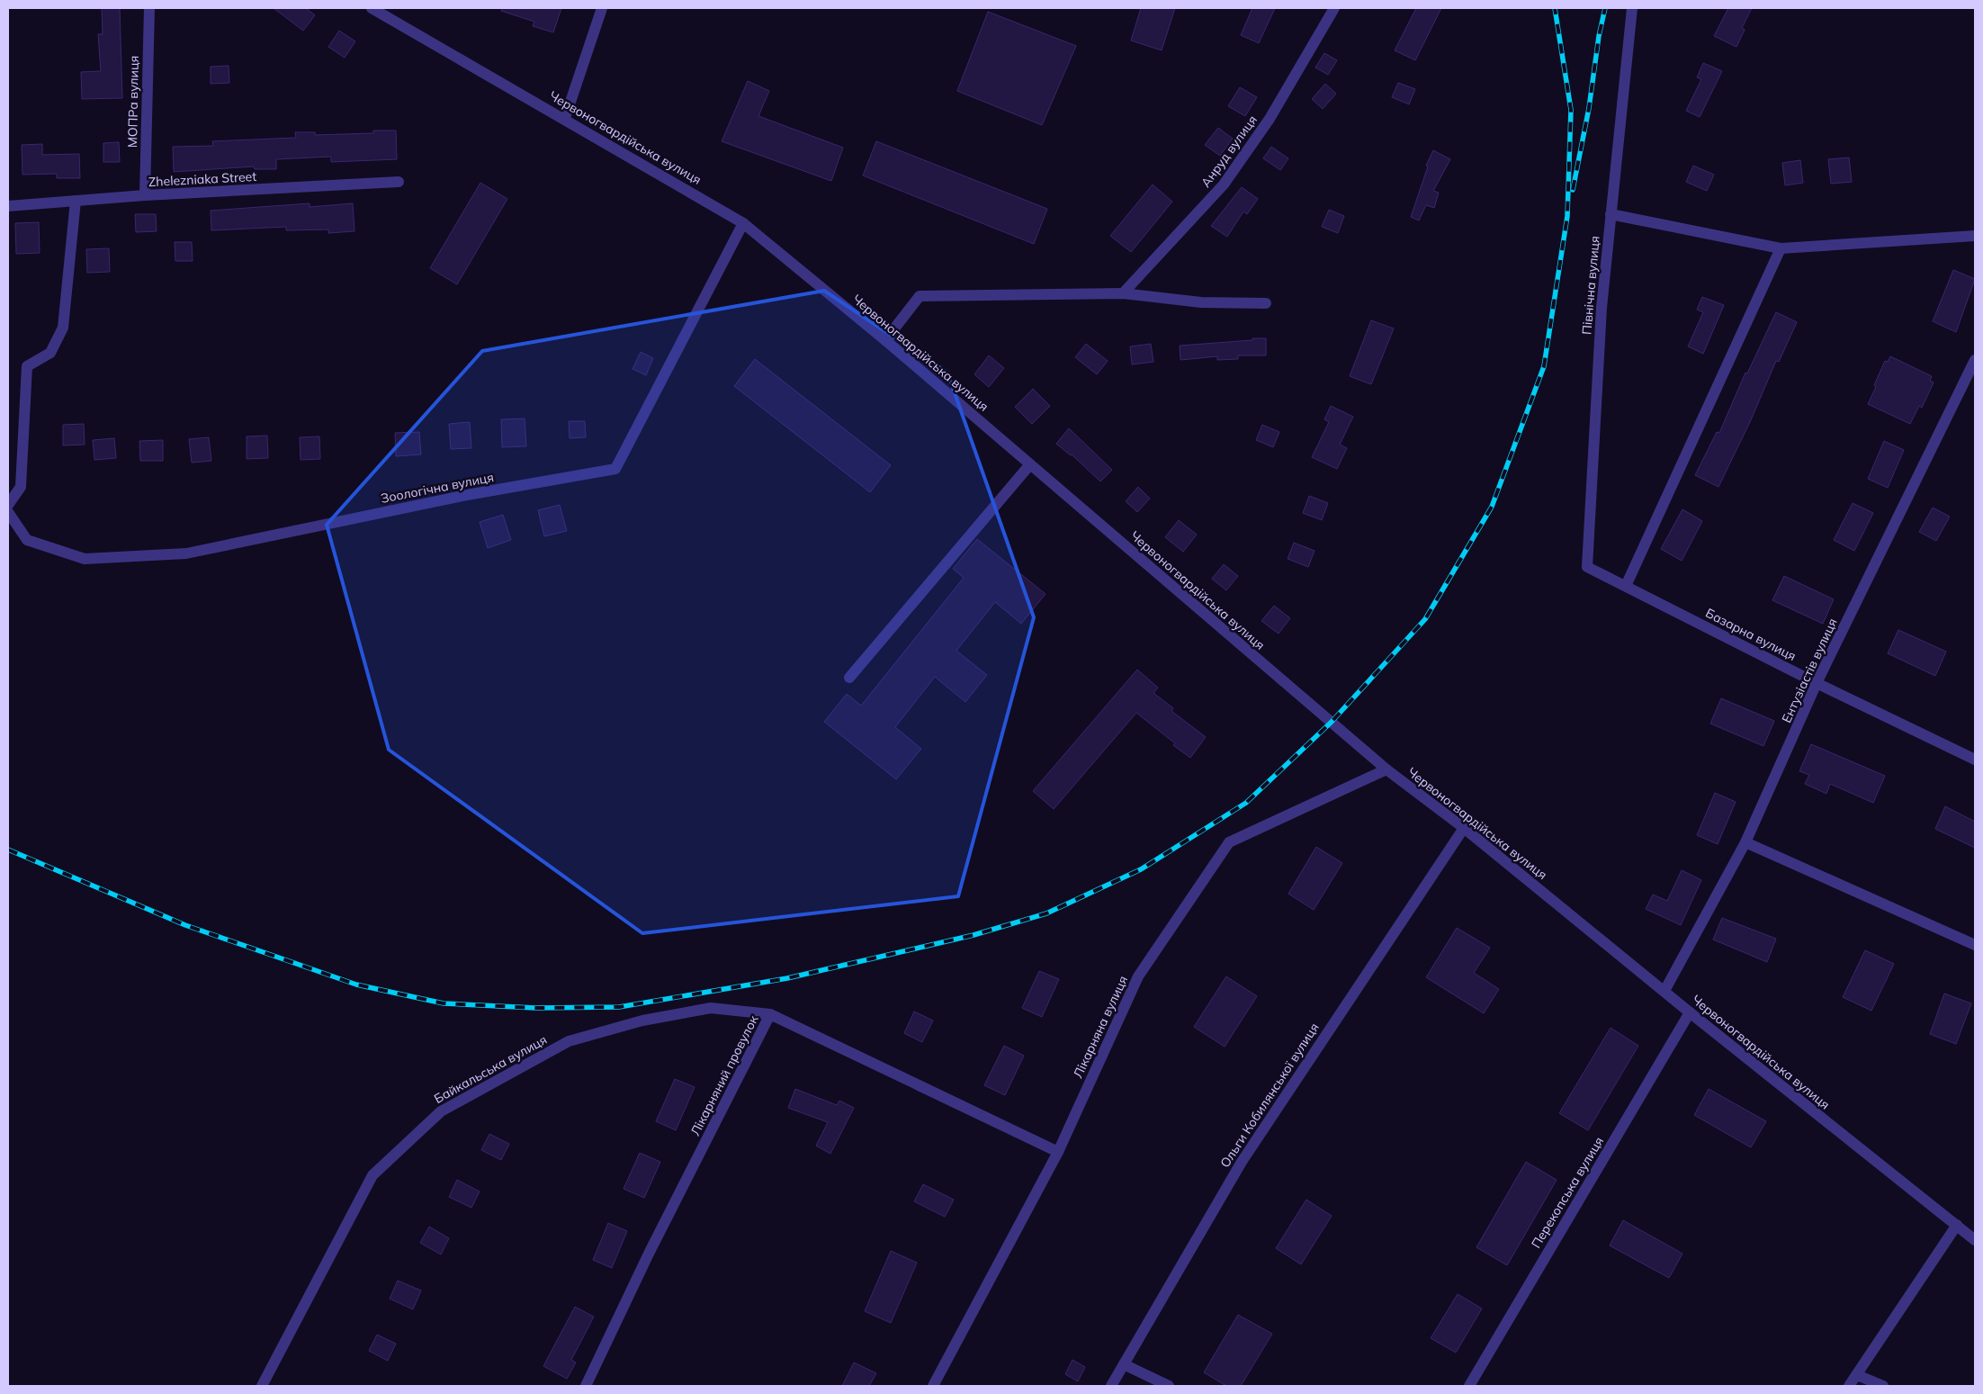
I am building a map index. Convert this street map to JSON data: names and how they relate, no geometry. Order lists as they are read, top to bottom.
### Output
{
  "streets": {
    "street": [
      "МОПРа вулиця",
      "Червоногвардійська вулиця",
      "Анруд вулиця",
      "Zhelezniaka Street",
      "Північна вулиця",
      "Зоологічна вулиця",
      "Базарна вулиця",
      "Ентузіастів вулиця",
      "Лікарняна вулиця",
      "Байкальська вулиця",
      "Лікарняний провулок",
      "Ольги Кобилянської вулиця",
      "Перекопська вулиця"
    ]
  },
  "crossings": [
    ["МОПРа вулиця", "Zhelezniaka Street"],
    ["Червоногвардійська вулиця", "Зоологічна вулиця"],
    ["Червоногвардійська вулиця", "Ентузіастів вулиця"],
    ["Червоногвардійська вулиця", "Лікарняна вулиця"],
    ["Червоногвардійська вулиця", "Ольги Кобилянської вулиця"],
    ["Червоногвардійська вулиця", "Перекопська вулиця"],
    ["Північна вулиця", "Базарна вулиця"],
    ["Базарна вулиця", "Ентузіастів вулиця"],
    ["Лікарняна вулиця", "Лікарняний провулок"],
    ["Байкальська вулиця", "Лікарняний провулок"]
  ]
}
